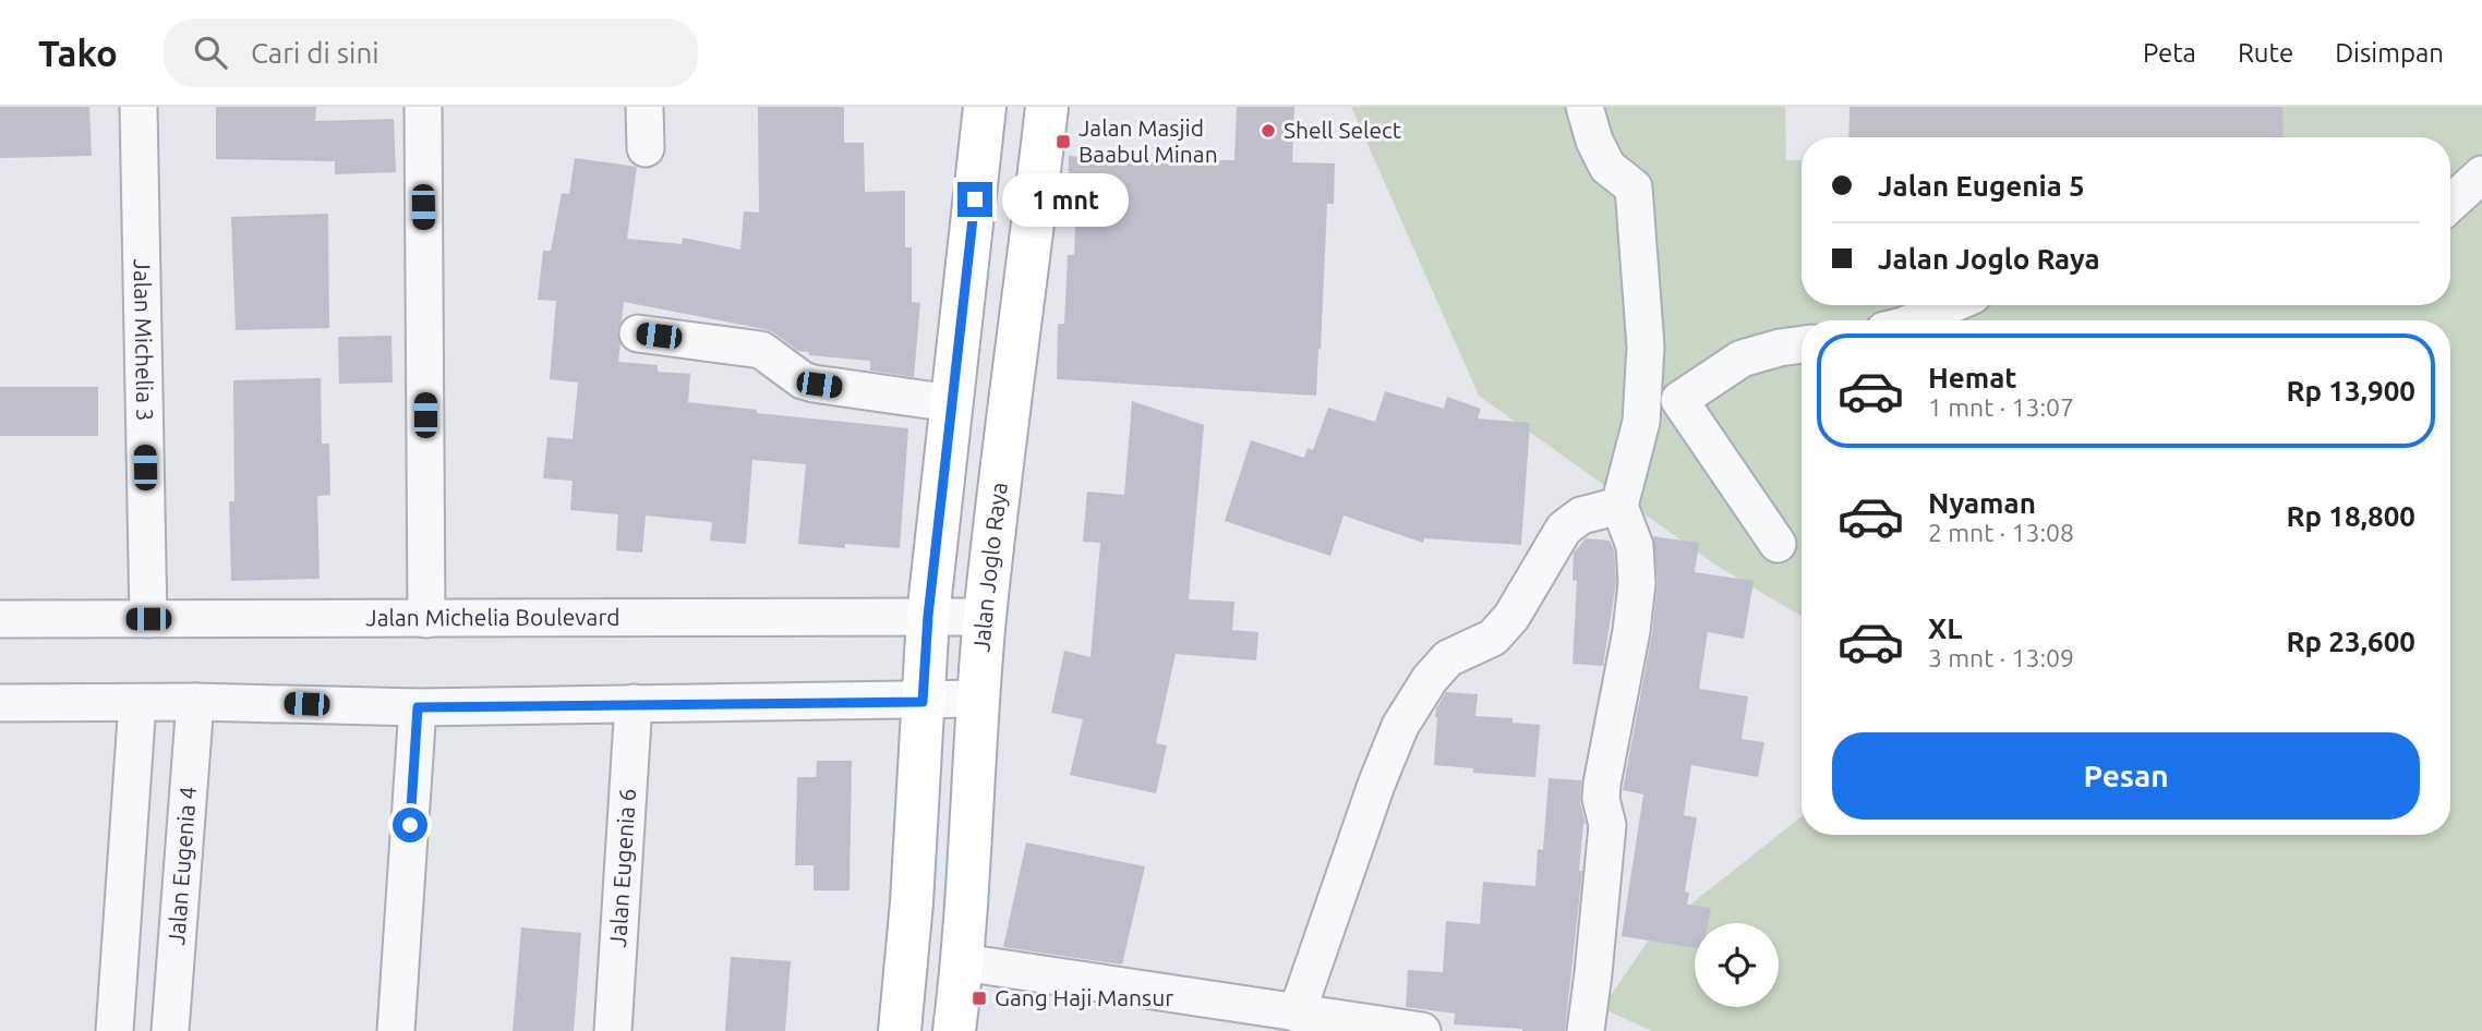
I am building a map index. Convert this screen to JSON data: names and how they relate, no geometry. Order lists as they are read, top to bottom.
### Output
{
  "streets": {
    "main road": ["Jalan Joglo Raya"],
    "street": [
      "Jalan Michelia 3",
      "Jalan Michelia Boulevard",
      "Jalan Eugenia 4",
      "Jalan Eugenia 6"
    ]
  },
  "crossings": [
    ["Jalan Michelia 3", "Jalan Michelia Boulevard"],
    ["Jalan Joglo Raya", "Jalan Michelia Boulevard"]
  ],
  "places": {
    "other": ["Shell Select"],
    "transit": ["Jalan Masjid Baabul Minan", "Gang Haji Mansur"]
  },
  "page": {
    "header": "Tako",
    "search": "Cari di sini",
    "nav": ["Peta", "Rute", "Disimpan"],
    "banner": ["Jalan Eugenia 5", "Jalan Joglo Raya"],
    "bubble": "1 mnt",
    "list": [
      {
        "name": "Hemat",
        "note": "1 mnt · 13:07",
        "value": "Rp 13,900"
      },
      {
        "name": "Nyaman",
        "note": "2 mnt · 13:08",
        "value": "Rp 18,800"
      },
      {
        "name": "XL",
        "note": "3 mnt · 13:09",
        "value": "Rp 23,600"
      }
    ],
    "buttons": "Pesan"
  }
}
